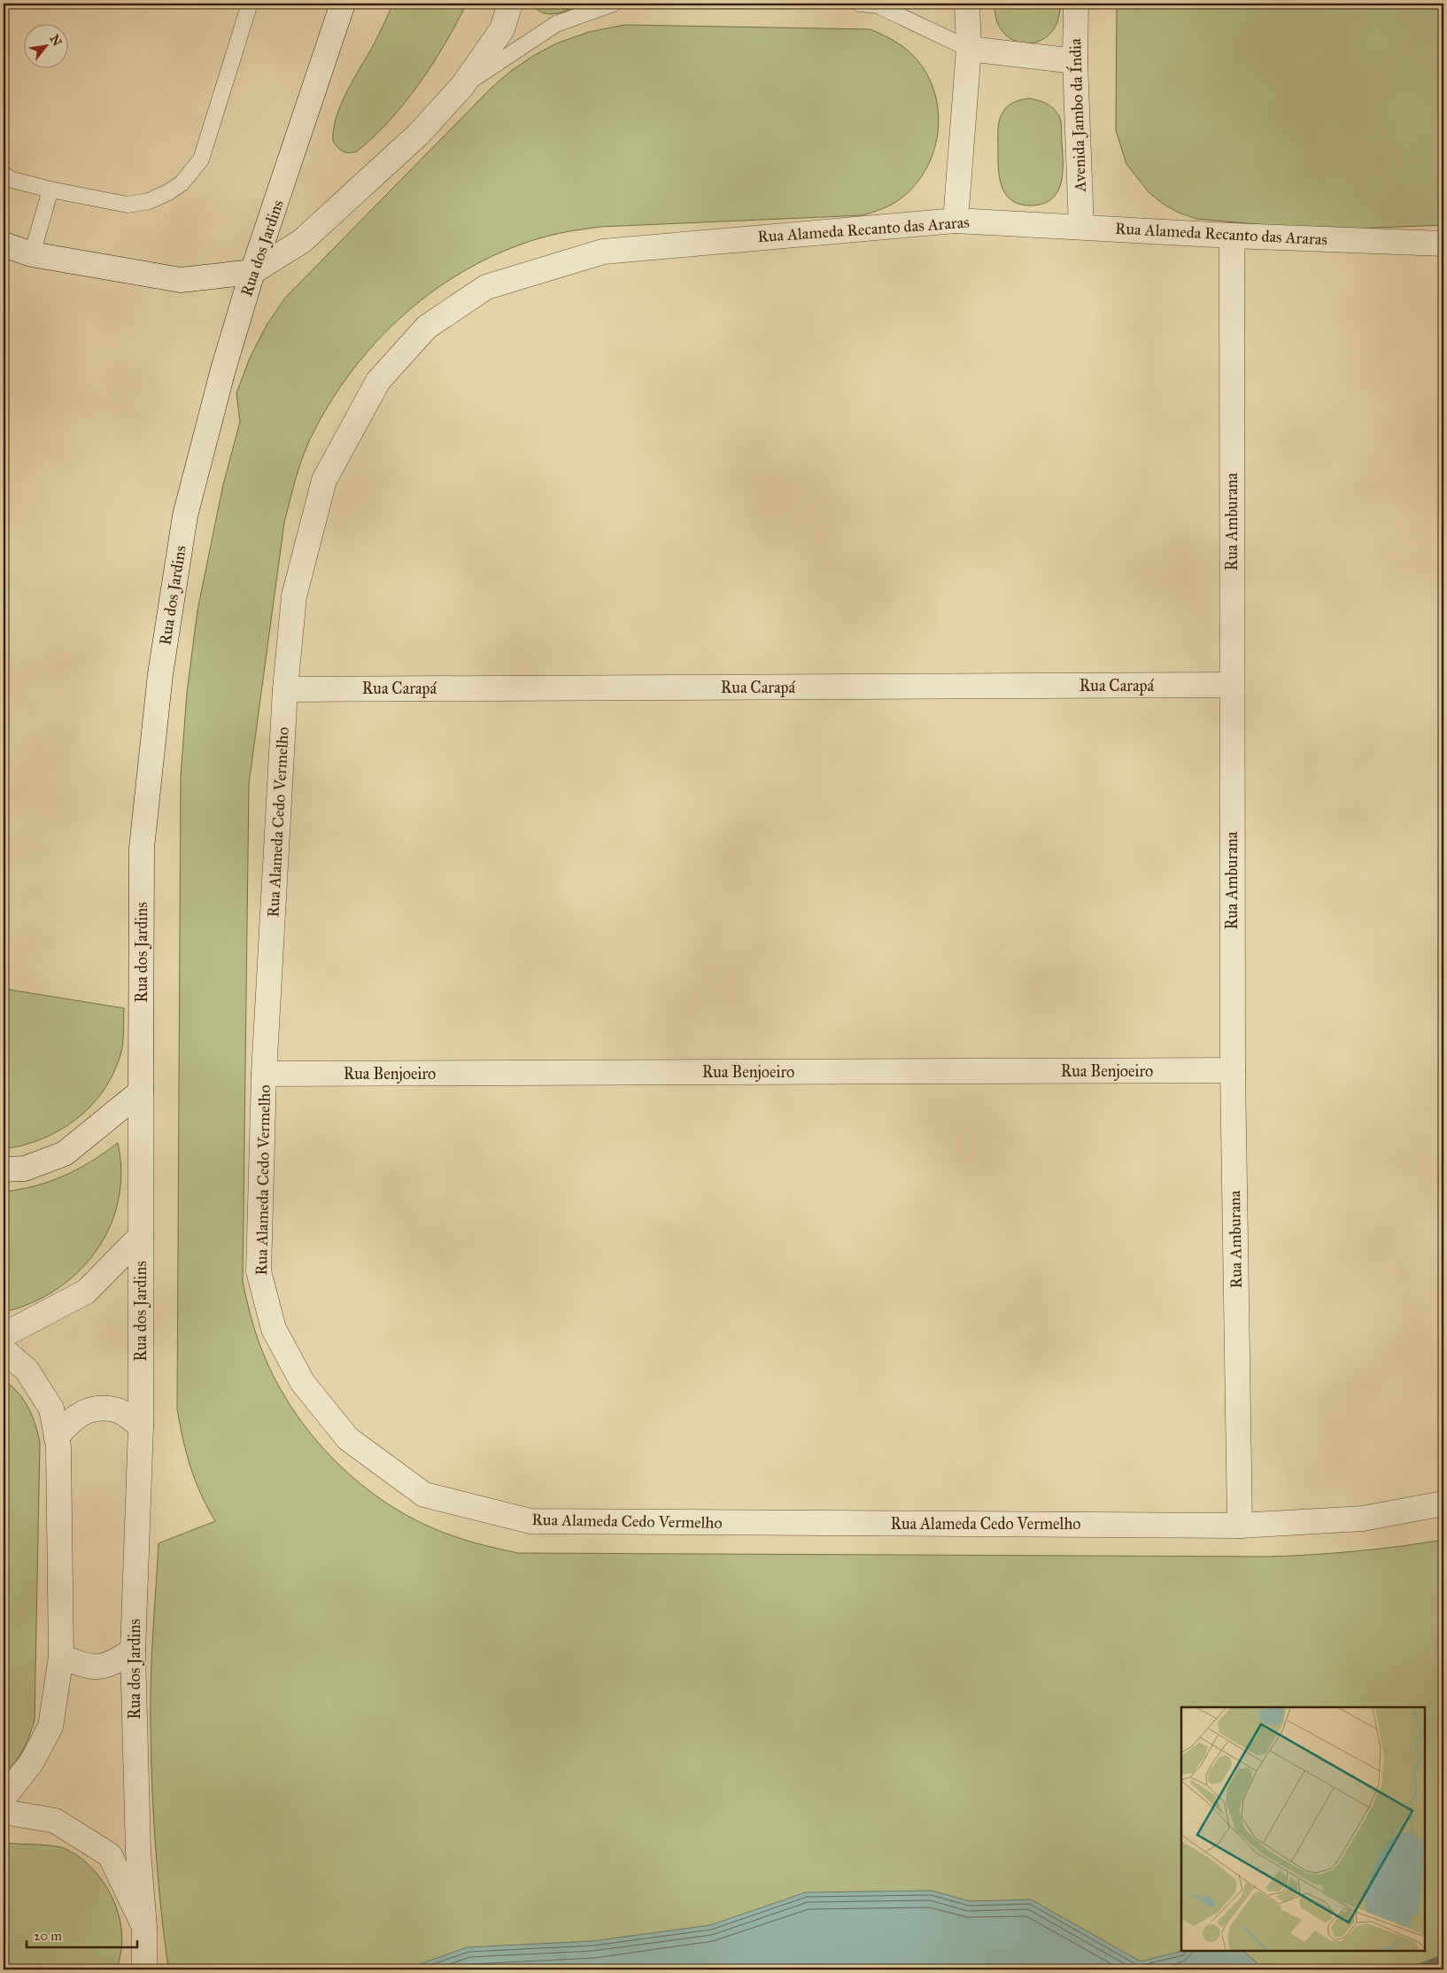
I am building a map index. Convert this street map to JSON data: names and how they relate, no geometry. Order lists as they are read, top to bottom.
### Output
{
  "streets": {
    "street": [
      "Avenida Jambo da Índia",
      "Rua Alameda Recanto das Araras",
      "Rua dos Jardins",
      "Rua Amburana",
      "Rua Carapá",
      "Rua Alameda Cedo Vermelho",
      "Rua Benjoeiro"
    ]
  },
  "crossings": [
    ["Avenida Jambo da Índia", "Rua Alameda Recanto das Araras"],
    ["Rua Alameda Recanto das Araras", "Rua Amburana"],
    ["Rua Alameda Recanto das Araras", "Rua Alameda Cedo Vermelho"],
    ["Rua Amburana", "Rua Carapá"],
    ["Rua Amburana", "Rua Alameda Cedo Vermelho"],
    ["Rua Amburana", "Rua Benjoeiro"],
    ["Rua Carapá", "Rua Alameda Cedo Vermelho"],
    ["Rua Alameda Cedo Vermelho", "Rua Benjoeiro"]
  ],
  "scale_bar": "20 m",
  "north": "top right"
}
